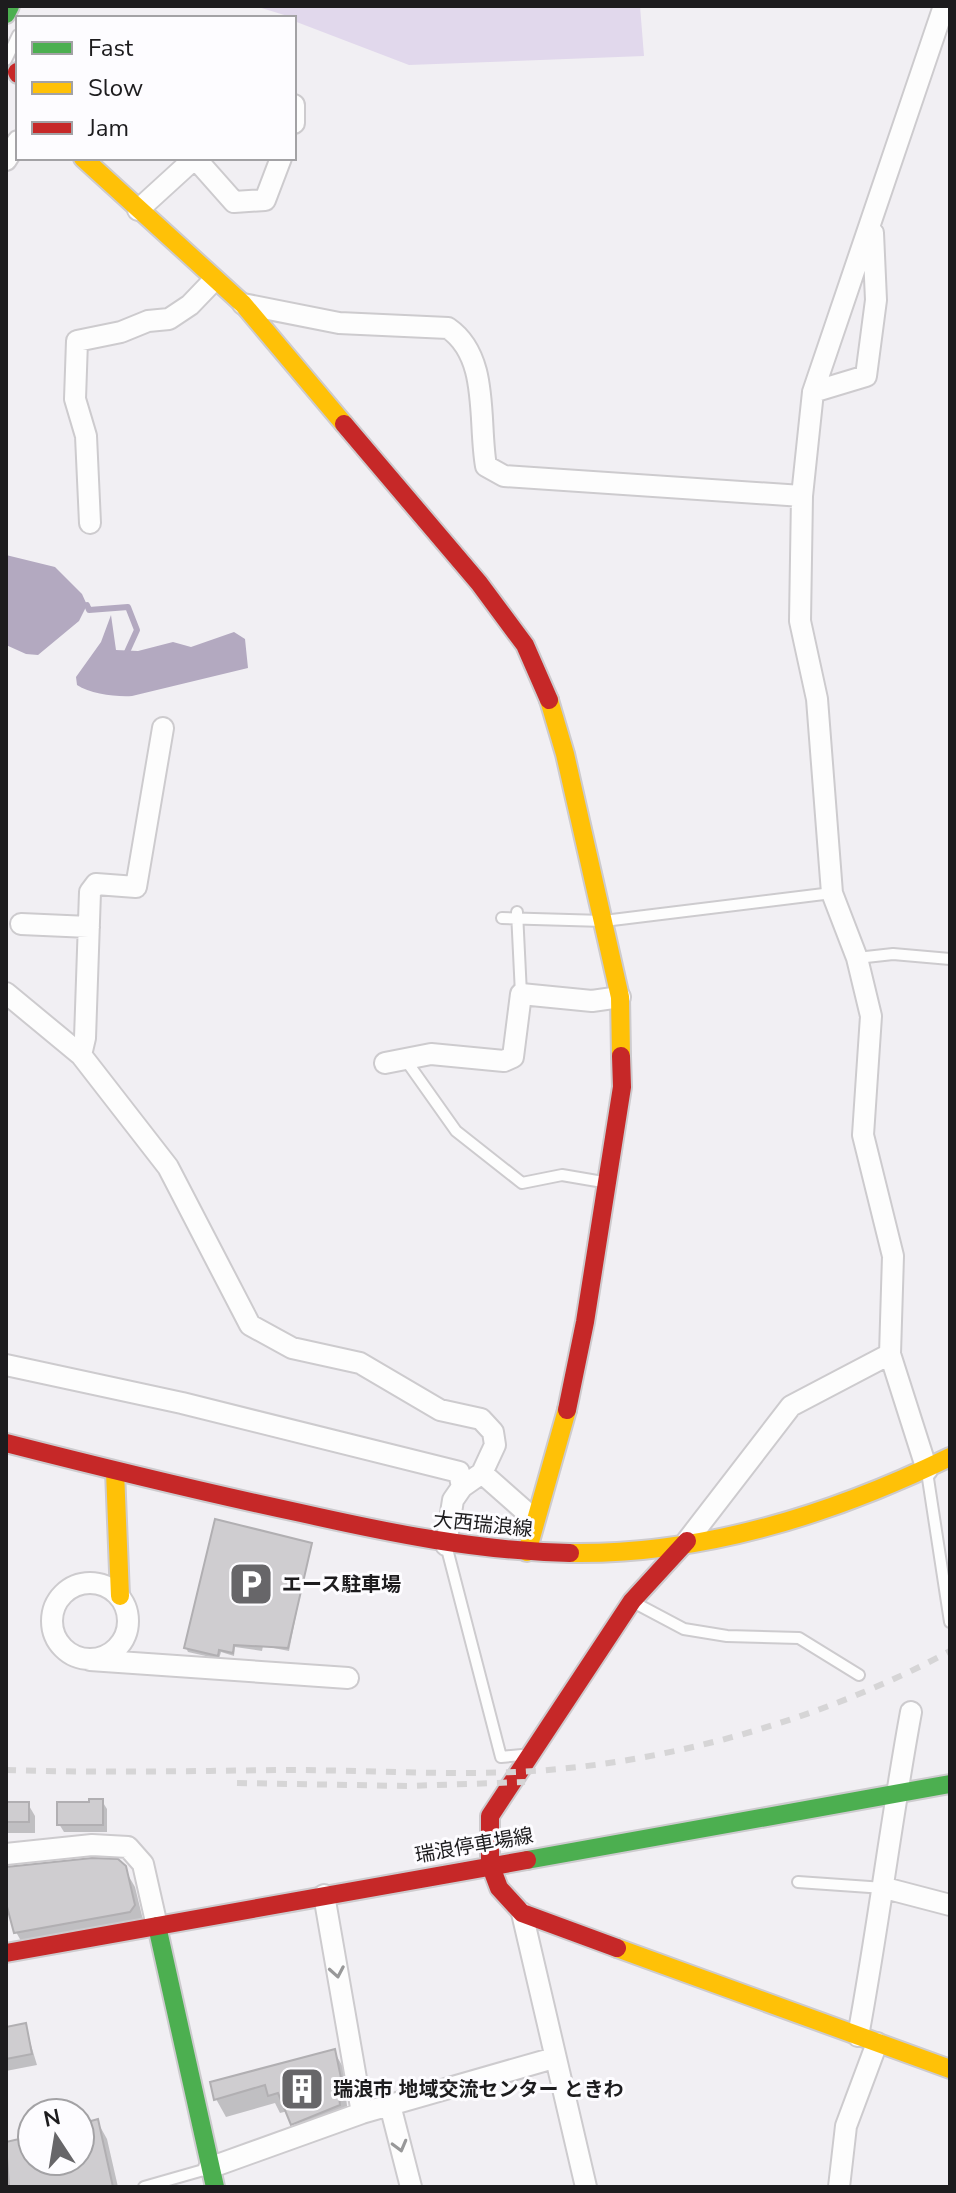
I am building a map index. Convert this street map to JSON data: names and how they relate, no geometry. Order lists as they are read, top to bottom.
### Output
{
  "streets": {
    "main road": ["大西瑞浪線", "瑞浪停車場線"]
  },
  "places": {
    "parking": ["エース駐車場"],
    "building": ["瑞浪市 地域交流センター ときわ"]
  },
  "legend": ["Fast", "Slow", "Jam"],
  "north": "top"
}
